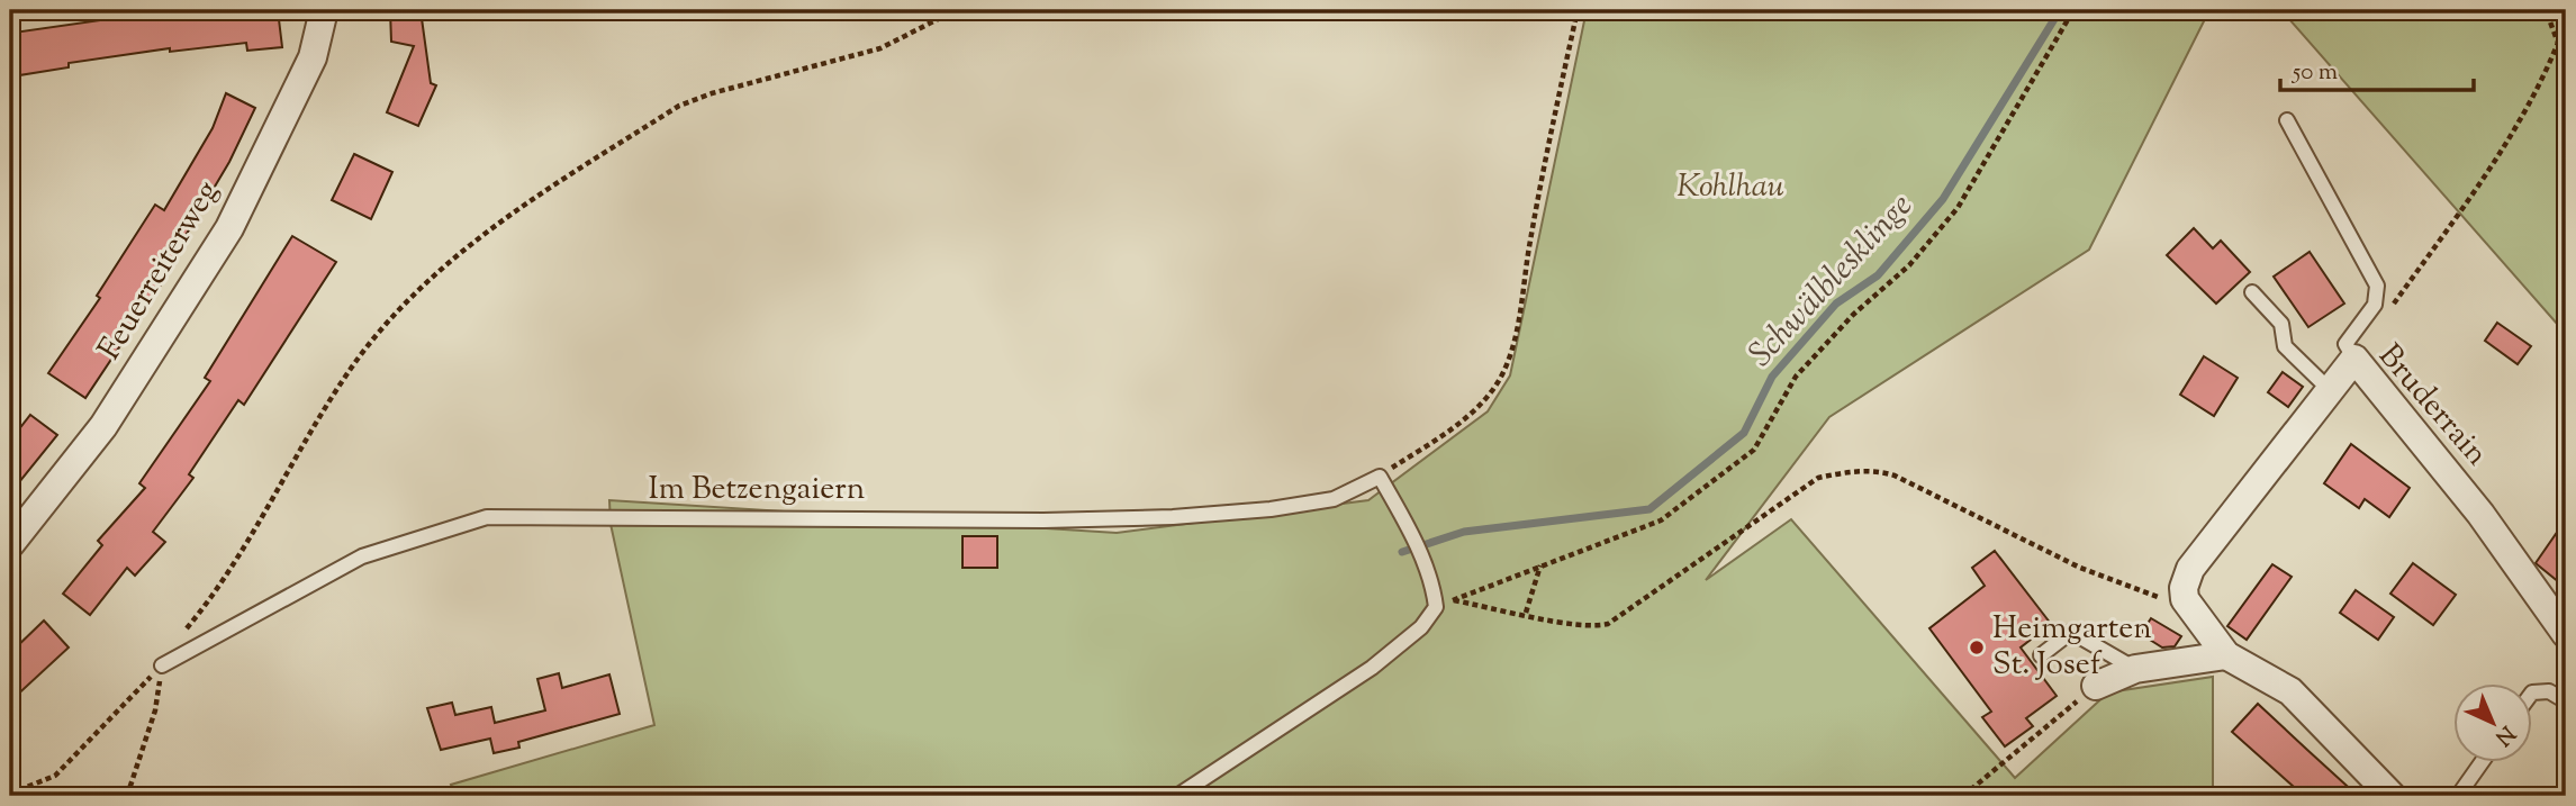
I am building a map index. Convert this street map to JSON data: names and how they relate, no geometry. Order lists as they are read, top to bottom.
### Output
{
  "streets": {
    "street": ["Feuerreiterweg", "Bruderrain"],
    "lane": ["Im Betzengaiern"]
  },
  "water": ["Schwälblesklinge"],
  "parks": ["Kohlhau"],
  "places": ["Heimgarten St. Josef"],
  "scale_bar": "50 m",
  "north": "bottom right"
}
